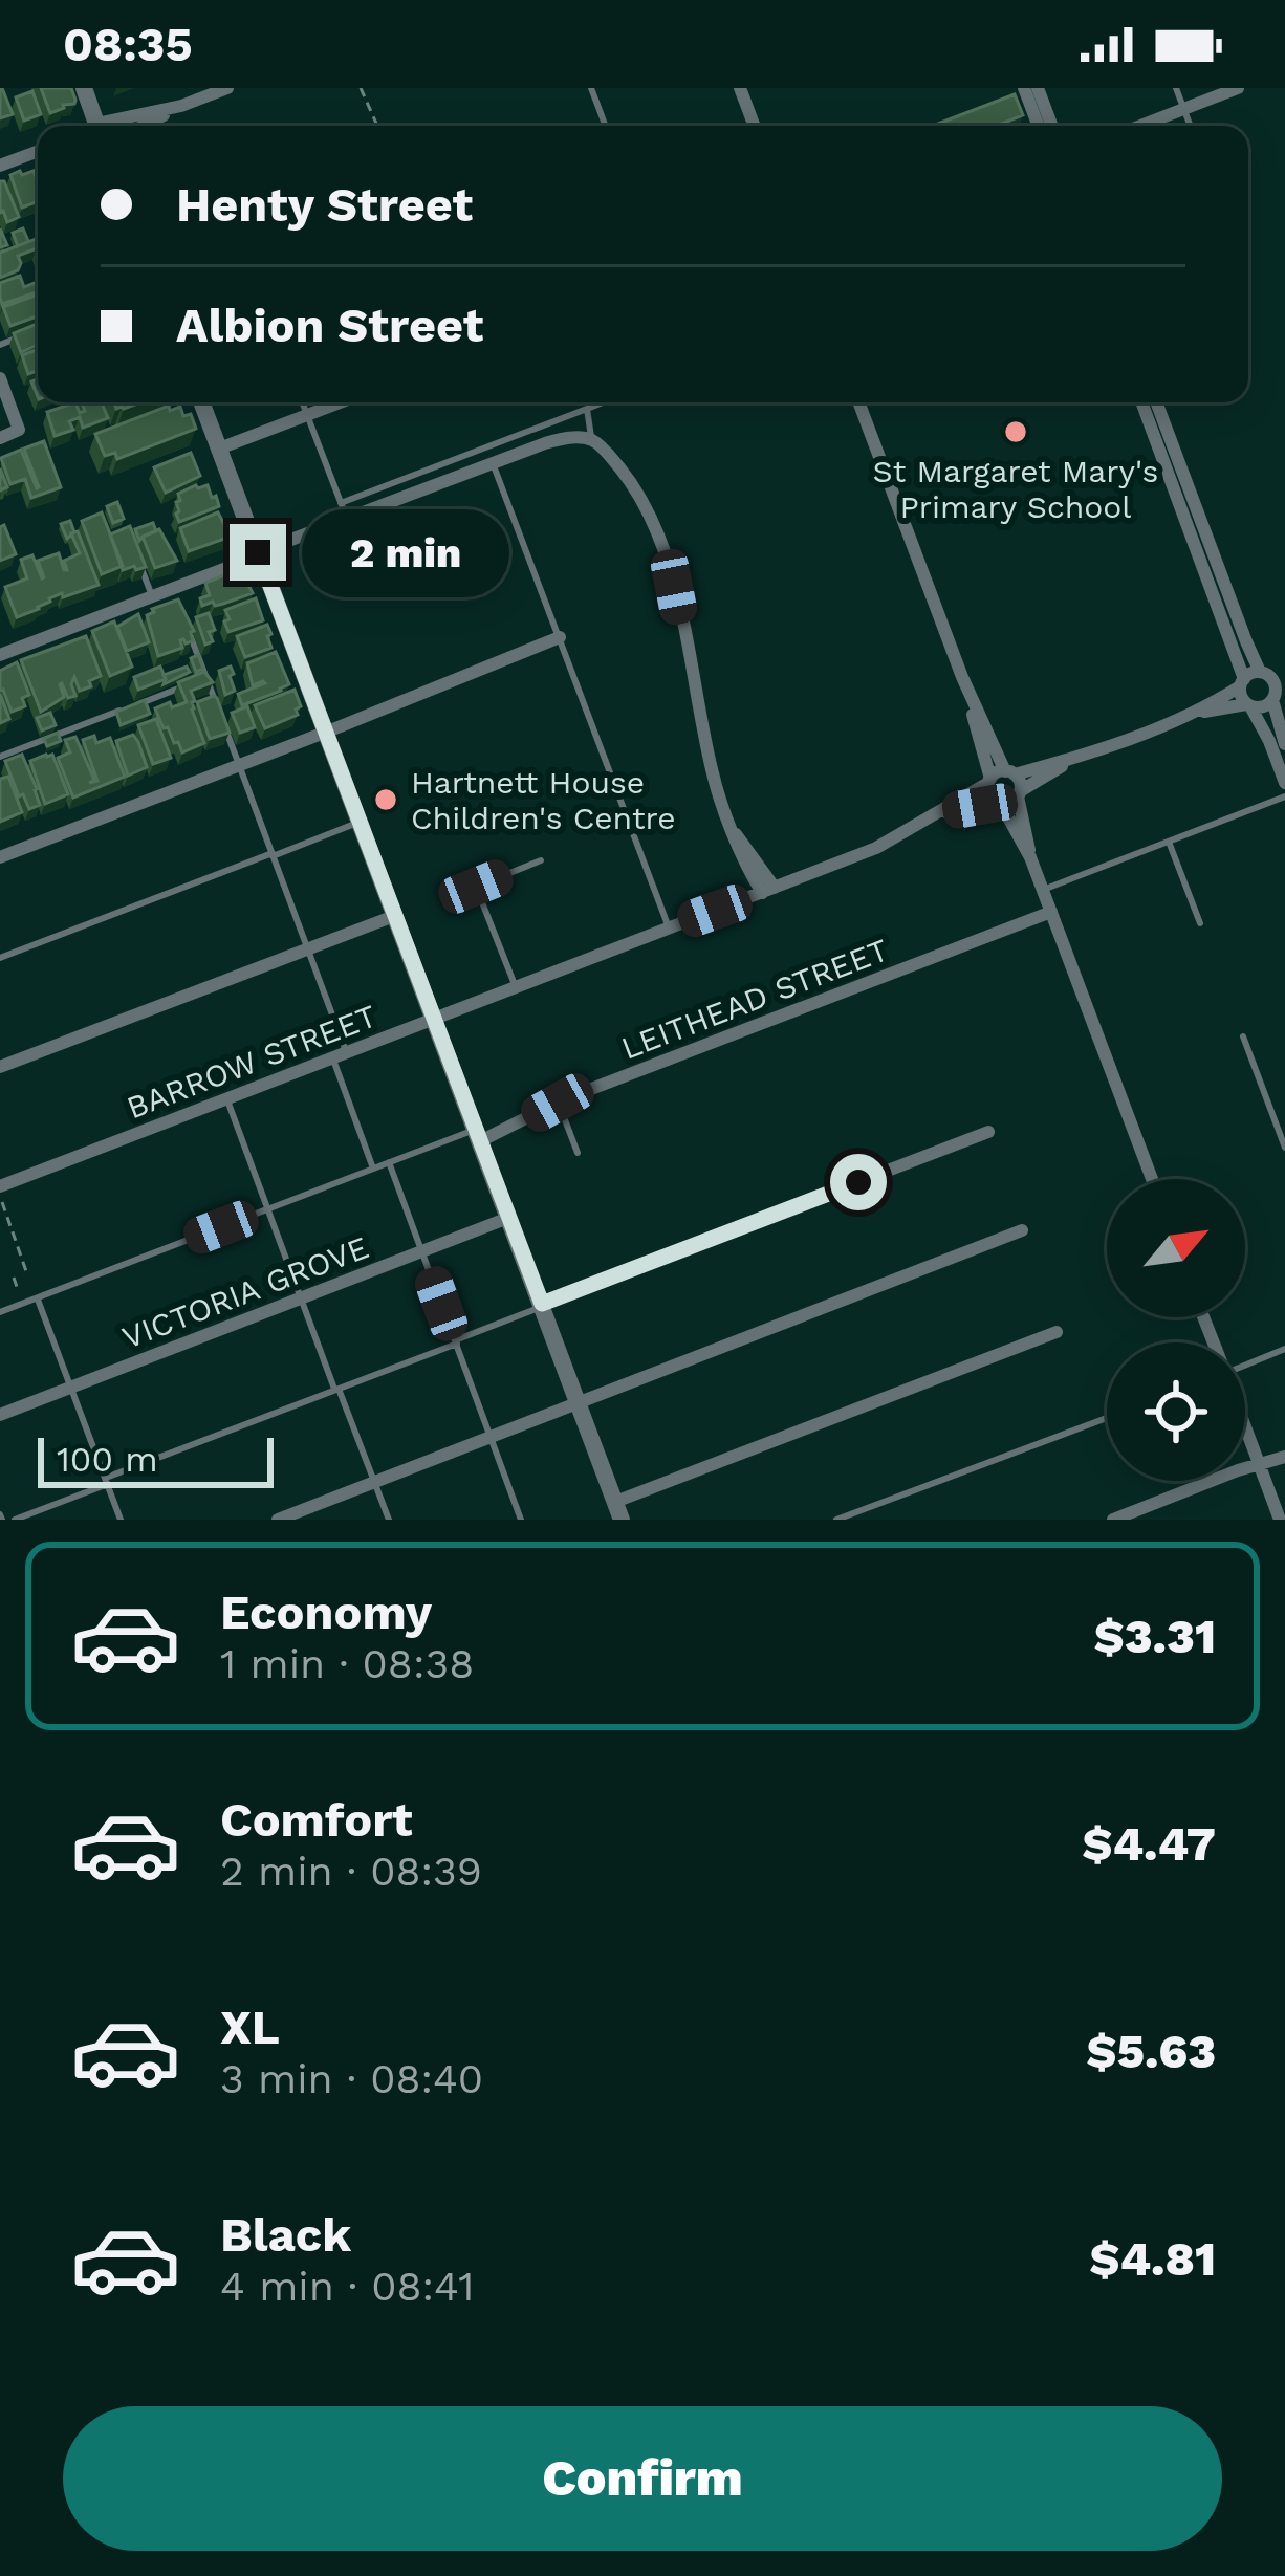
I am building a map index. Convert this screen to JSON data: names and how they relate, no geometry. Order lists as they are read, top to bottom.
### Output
{
  "streets": {
    "street": ["LEITHEAD STREET", "BARROW STREET", "VICTORIA GROVE"]
  },
  "places": ["St Margaret Mary's Primary School", "Hartnett House Children's Centre"],
  "scale_bar": "100 m",
  "north": "top right",
  "page": {
    "status": "08:35",
    "banner": ["Henty Street", "Albion Street"],
    "bubble": "2 min",
    "scale": "100 m",
    "list": [
      {
        "name": "Economy",
        "note": "1 min · 08:38",
        "value": "$3.31"
      },
      {
        "name": "Comfort",
        "note": "2 min · 08:39",
        "value": "$4.47"
      },
      {
        "name": "XL",
        "note": "3 min · 08:40",
        "value": "$5.63"
      },
      {
        "name": "Black",
        "note": "4 min · 08:41",
        "value": "$4.81"
      }
    ],
    "buttons": "Confirm"
  }
}
